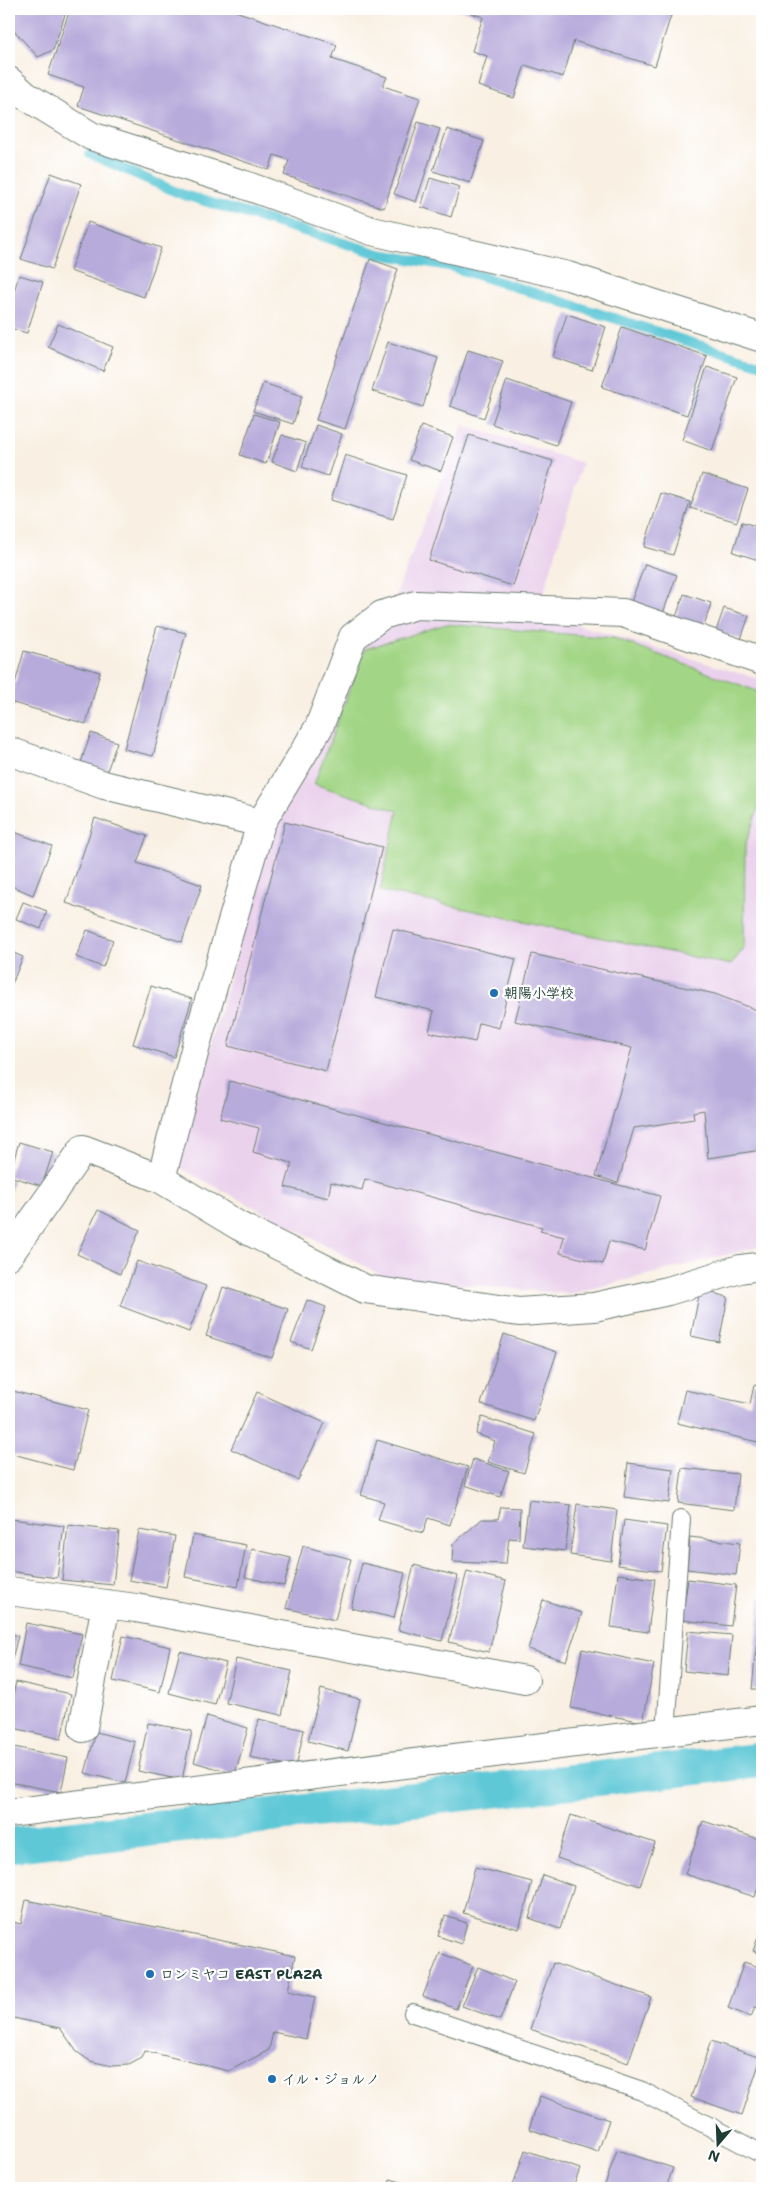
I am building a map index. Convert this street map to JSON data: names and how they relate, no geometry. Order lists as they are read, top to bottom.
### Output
{
  "places": ["朝陽小学校", "ロンミヤコ EAST PLAZA", "イル・ジョルノ"],
  "north": "bottom"
}
